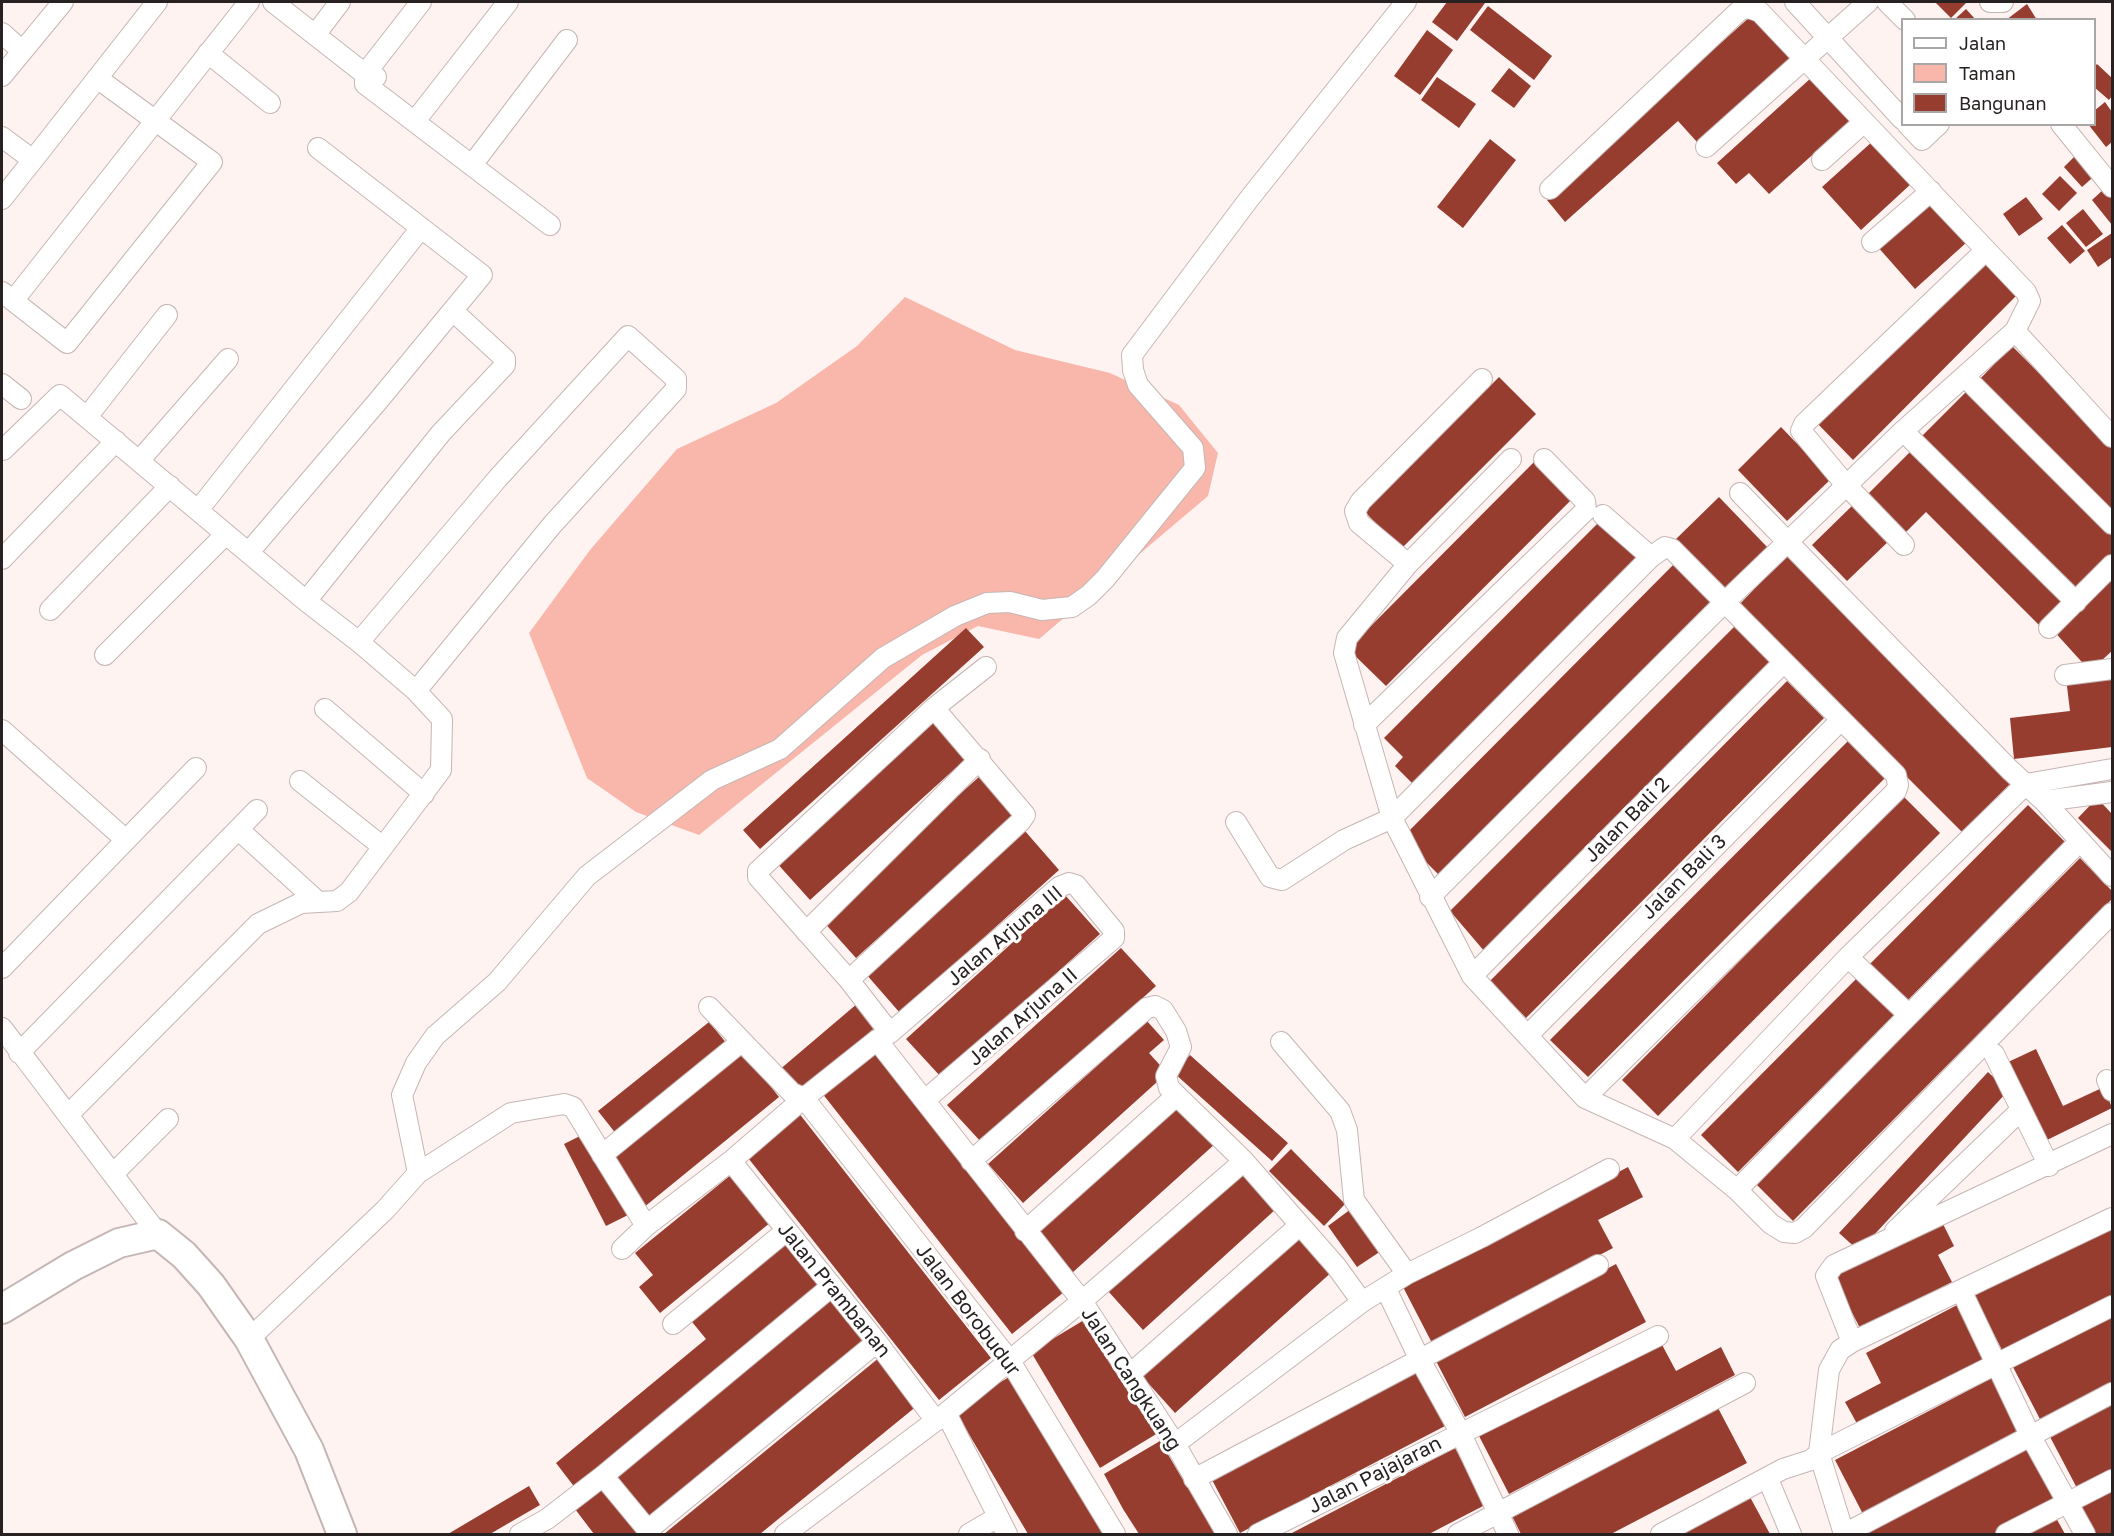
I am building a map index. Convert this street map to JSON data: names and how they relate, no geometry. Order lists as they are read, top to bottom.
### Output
{
  "streets": {
    "street": [
      "Jalan Bali 2",
      "Jalan Bali 3",
      "Jalan Arjuna III",
      "Jalan Arjuna II",
      "Jalan Prambanan",
      "Jalan Borobudur",
      "Jalan Cangkuang",
      "Jalan Pajajaran"
    ]
  },
  "crossings": [
    ["Jalan Arjuna III", "Jalan Arjuna II"],
    ["Jalan Prambanan", "Jalan Cangkuang"],
    ["Jalan Borobudur", "Jalan Cangkuang"]
  ],
  "legend": ["Jalan", "Taman", "Bangunan"]
}
